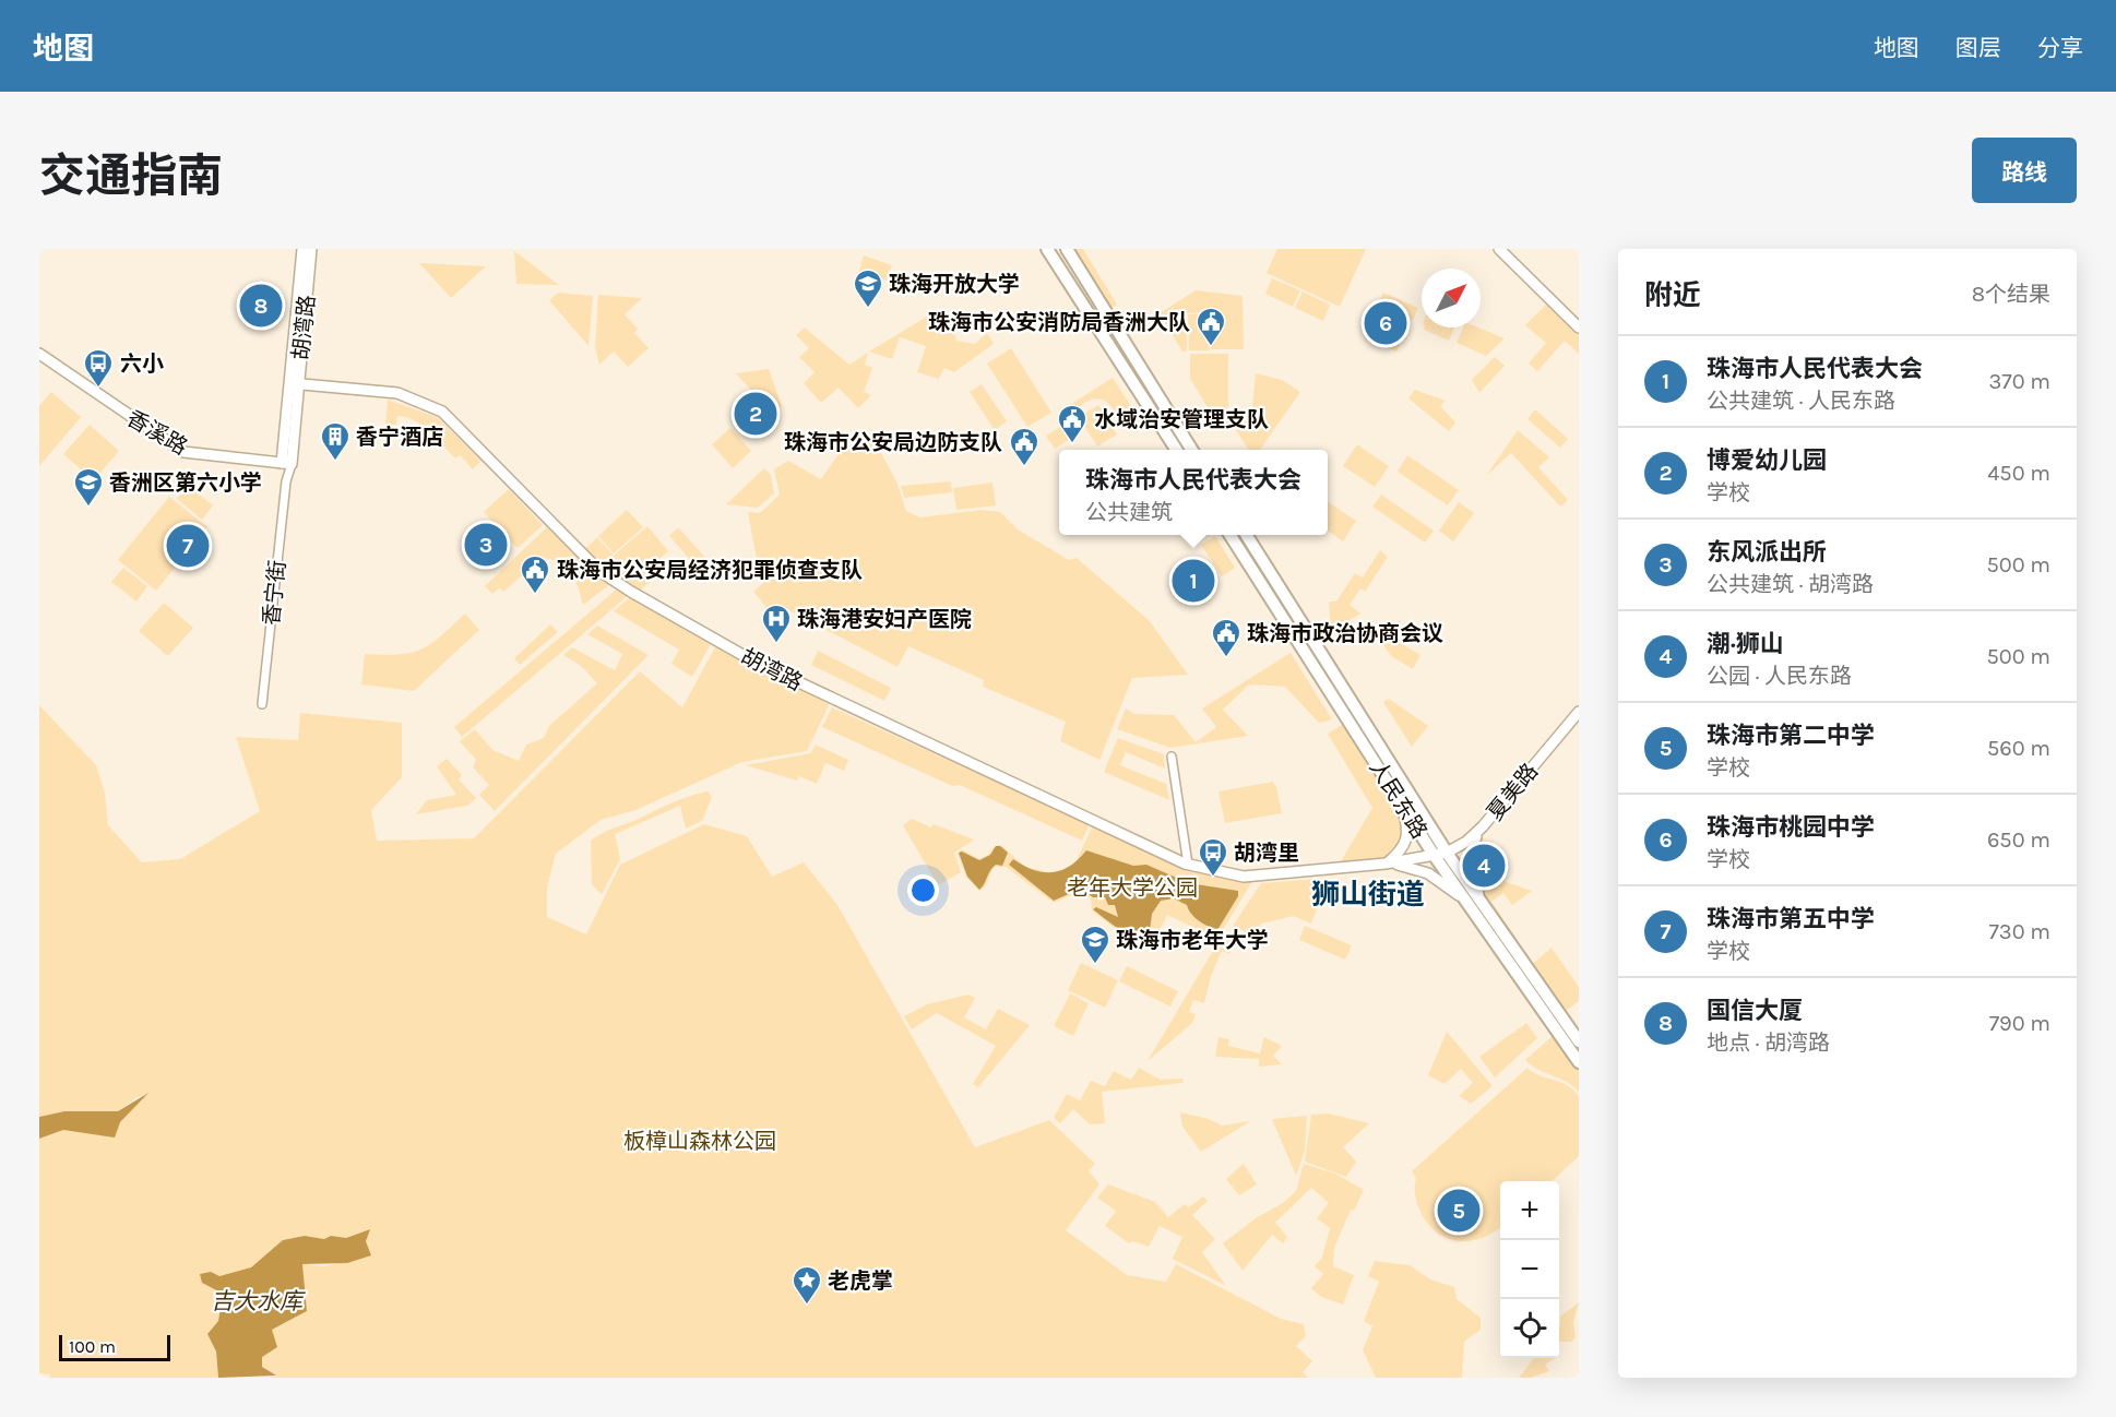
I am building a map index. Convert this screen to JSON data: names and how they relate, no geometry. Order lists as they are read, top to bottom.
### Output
{
  "streets": {
    "main road": ["人民东路"],
    "street": [
      "胡湾路",
      "香溪路",
      "香宁街",
      "夏美路"
    ]
  },
  "crossings": [
    ["胡湾路", "香宁街"],
    ["胡湾路", "夏美路"],
    ["胡湾路", "人民东路"],
    ["香溪路", "香宁街"],
    ["夏美路", "人民东路"]
  ],
  "districts": ["狮山街道"],
  "water": ["吉大水库"],
  "parks": ["老年大学公园", "板樟山森林公园"],
  "places": {
    "school or university": ["珠海开放大学", "香洲区第六小学", "珠海市老年大学"],
    "public building": [
      "珠海市公安消防局香洲大队",
      "水域治安管理支队",
      "珠海市公安局边防支队",
      "珠海市公安局经济犯罪侦查支队",
      "珠海市政治协商会议"
    ],
    "bus stop": ["六小", "胡湾里"],
    "building": ["香宁酒店"],
    "hospital": ["珠海港安妇产医院"],
    "place": ["老虎掌"]
  },
  "scale_bar": "100 m",
  "north": "top right",
  "page": {
    "header": "地图",
    "nav": ["地图", "图层", "分享"],
    "title": "交通指南",
    "buttons": "路线",
    "heading": ["附近", "8个结果"],
    "pins": [
      "8",
      "6",
      "2",
      "3",
      "7",
      "1",
      "4",
      "5"
    ],
    "list": [
      {
        "mark": "1",
        "name": "珠海市人民代表大会",
        "note": "公共建筑 · 人民东路",
        "value": "370 m"
      },
      {
        "mark": "2",
        "name": "博爱幼儿园",
        "note": "学校",
        "value": "450 m"
      },
      {
        "mark": "3",
        "name": "东风派出所",
        "note": "公共建筑 · 胡湾路",
        "value": "500 m"
      },
      {
        "mark": "4",
        "name": "潮·狮山",
        "note": "公园 · 人民东路",
        "value": "500 m"
      },
      {
        "mark": "5",
        "name": "珠海市第二中学",
        "note": "学校",
        "value": "560 m"
      },
      {
        "mark": "6",
        "name": "珠海市桃园中学",
        "note": "学校",
        "value": "650 m"
      },
      {
        "mark": "7",
        "name": "珠海市第五中学",
        "note": "学校",
        "value": "730 m"
      },
      {
        "mark": "8",
        "name": "国信大厦",
        "note": "地点 · 胡湾路",
        "value": "790 m"
      }
    ],
    "popup": ["珠海市人民代表大会", "公共建筑"],
    "map_buttons": ["+", "−"],
    "scale": "100 m"
  }
}
